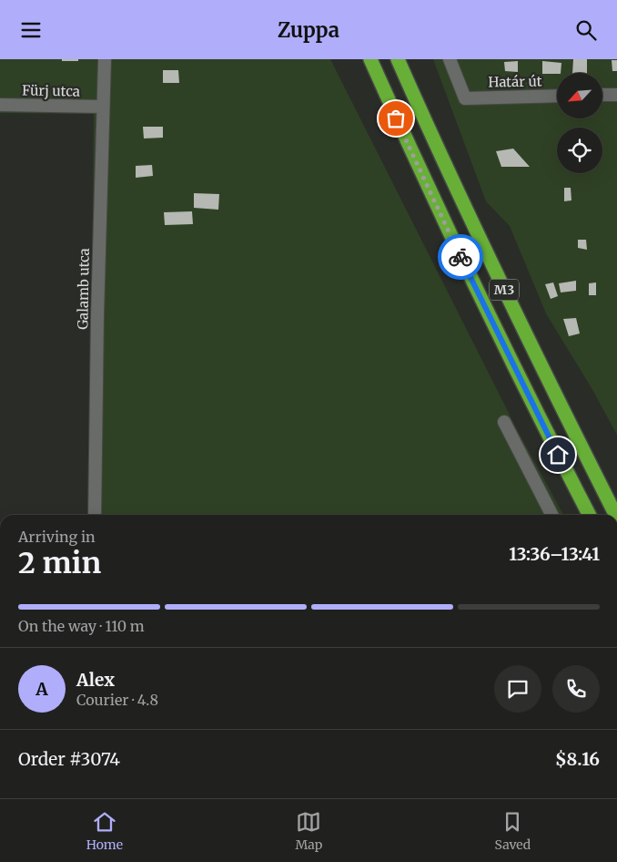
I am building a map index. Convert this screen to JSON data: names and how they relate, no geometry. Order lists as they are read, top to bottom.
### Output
{
  "streets": {
    "highway": ["M3"],
    "street": ["Határ út", "Fürj utca", "Galamb utca"]
  },
  "crossings": [
    ["Fürj utca", "Galamb utca"]
  ],
  "north": "bottom left",
  "page": {
    "header": "Zuppa",
    "heading": ["2 min", "Arriving in", "13:36–13:41"],
    "panel": [
      "Alex",
      "Courier · 4.8",
      "Order #3074",
      "$8.16"
    ],
    "bar": "On the way · 110 m",
    "round": "A",
    "tabs": ["Home", "Map", "Saved"]
  }
}
